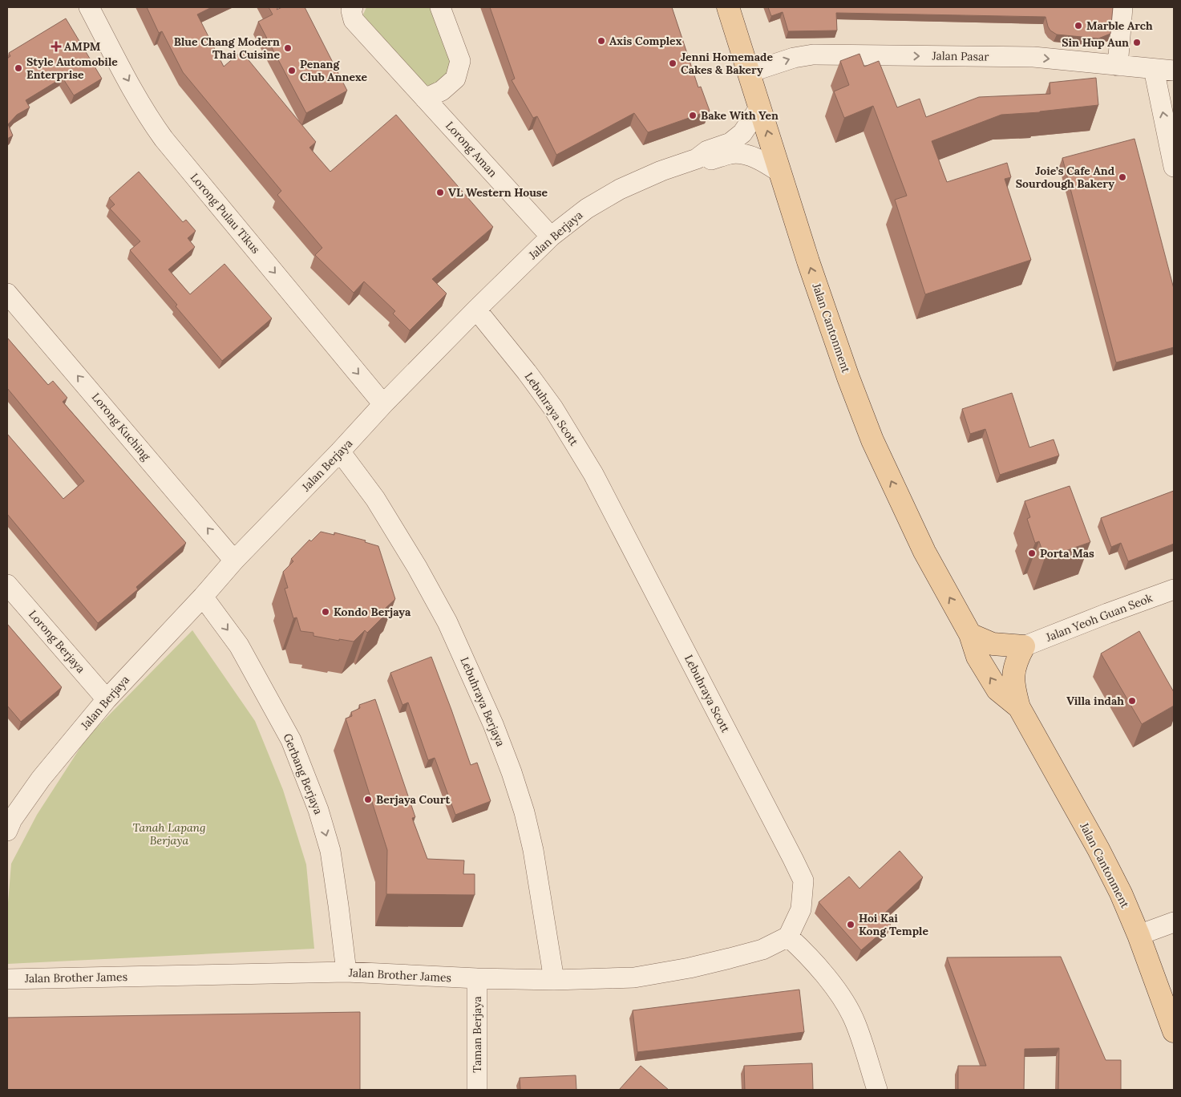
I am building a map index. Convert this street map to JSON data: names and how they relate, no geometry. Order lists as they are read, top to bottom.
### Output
{
  "streets": {
    "main road": ["Jalan Cantonment"],
    "street": [
      "Jalan Pasar",
      "Lorong Aman",
      "Lorong Pulau Tikus",
      "Jalan Berjaya",
      "Lebuhraya Scott",
      "Lorong Kuching",
      "Jalan Yeoh Guan Seok",
      "Lorong Berjaya",
      "Lebuhraya Berjaya",
      "Gerbang Berjaya",
      "Jalan Brother James",
      "Taman Berjaya"
    ]
  },
  "crossings": [
    ["Jalan Pasar", "Jalan Cantonment"],
    ["Lorong Aman", "Jalan Berjaya"],
    ["Lorong Pulau Tikus", "Jalan Berjaya"],
    ["Jalan Berjaya", "Jalan Cantonment"],
    ["Jalan Berjaya", "Lebuhraya Scott"],
    ["Jalan Berjaya", "Lorong Kuching"],
    ["Jalan Berjaya", "Lorong Berjaya"],
    ["Jalan Berjaya", "Lebuhraya Berjaya"],
    ["Jalan Berjaya", "Gerbang Berjaya"],
    ["Jalan Cantonment", "Jalan Yeoh Guan Seok"],
    ["Lebuhraya Scott", "Jalan Brother James"],
    ["Lebuhraya Berjaya", "Jalan Brother James"],
    ["Gerbang Berjaya", "Jalan Brother James"],
    ["Jalan Brother James", "Taman Berjaya"]
  ],
  "one_way": [
    "Jalan Pasar",
    "Lorong Pulau Tikus",
    "Jalan Cantonment",
    "Lorong Kuching",
    "Gerbang Berjaya"
  ],
  "parks": ["Tanah Lapang Berjaya"],
  "places": {
    "other": [
      "Marble Arch",
      "Axis Complex",
      "Sin Hup Aun",
      "Blue Chang Modern Thai Cuisine",
      "Jenni Homemade Cakes & Bakery",
      "Style Automobile Enterprise",
      "Penang Club Annexe",
      "Bake With Yen",
      "Joie’s Cafe And Sourdough Bakery",
      "VL Western House",
      "Porta Mas",
      "Kondo Berjaya",
      "Villa indah",
      "Berjaya Court",
      "Hoi Kai Kong Temple"
    ],
    "health": ["AMPM"]
  }
}
